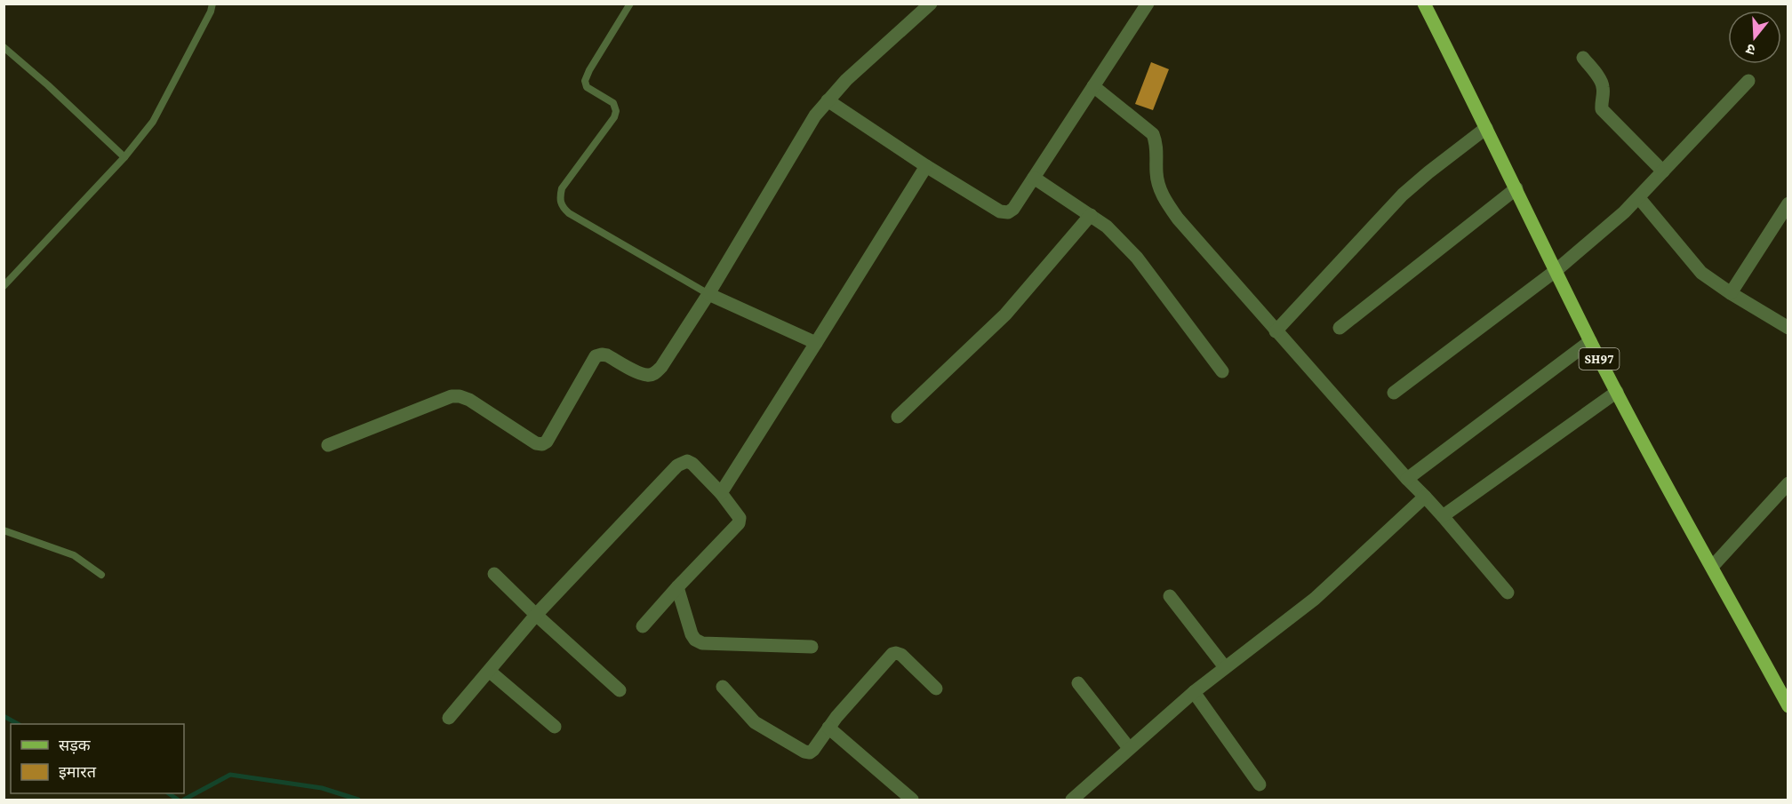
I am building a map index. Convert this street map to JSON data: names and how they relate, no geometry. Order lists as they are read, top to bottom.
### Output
{
  "streets": {
    "main road": ["SH97"]
  },
  "legend": ["सड़क", "इमारत"],
  "north": "bottom"
}
